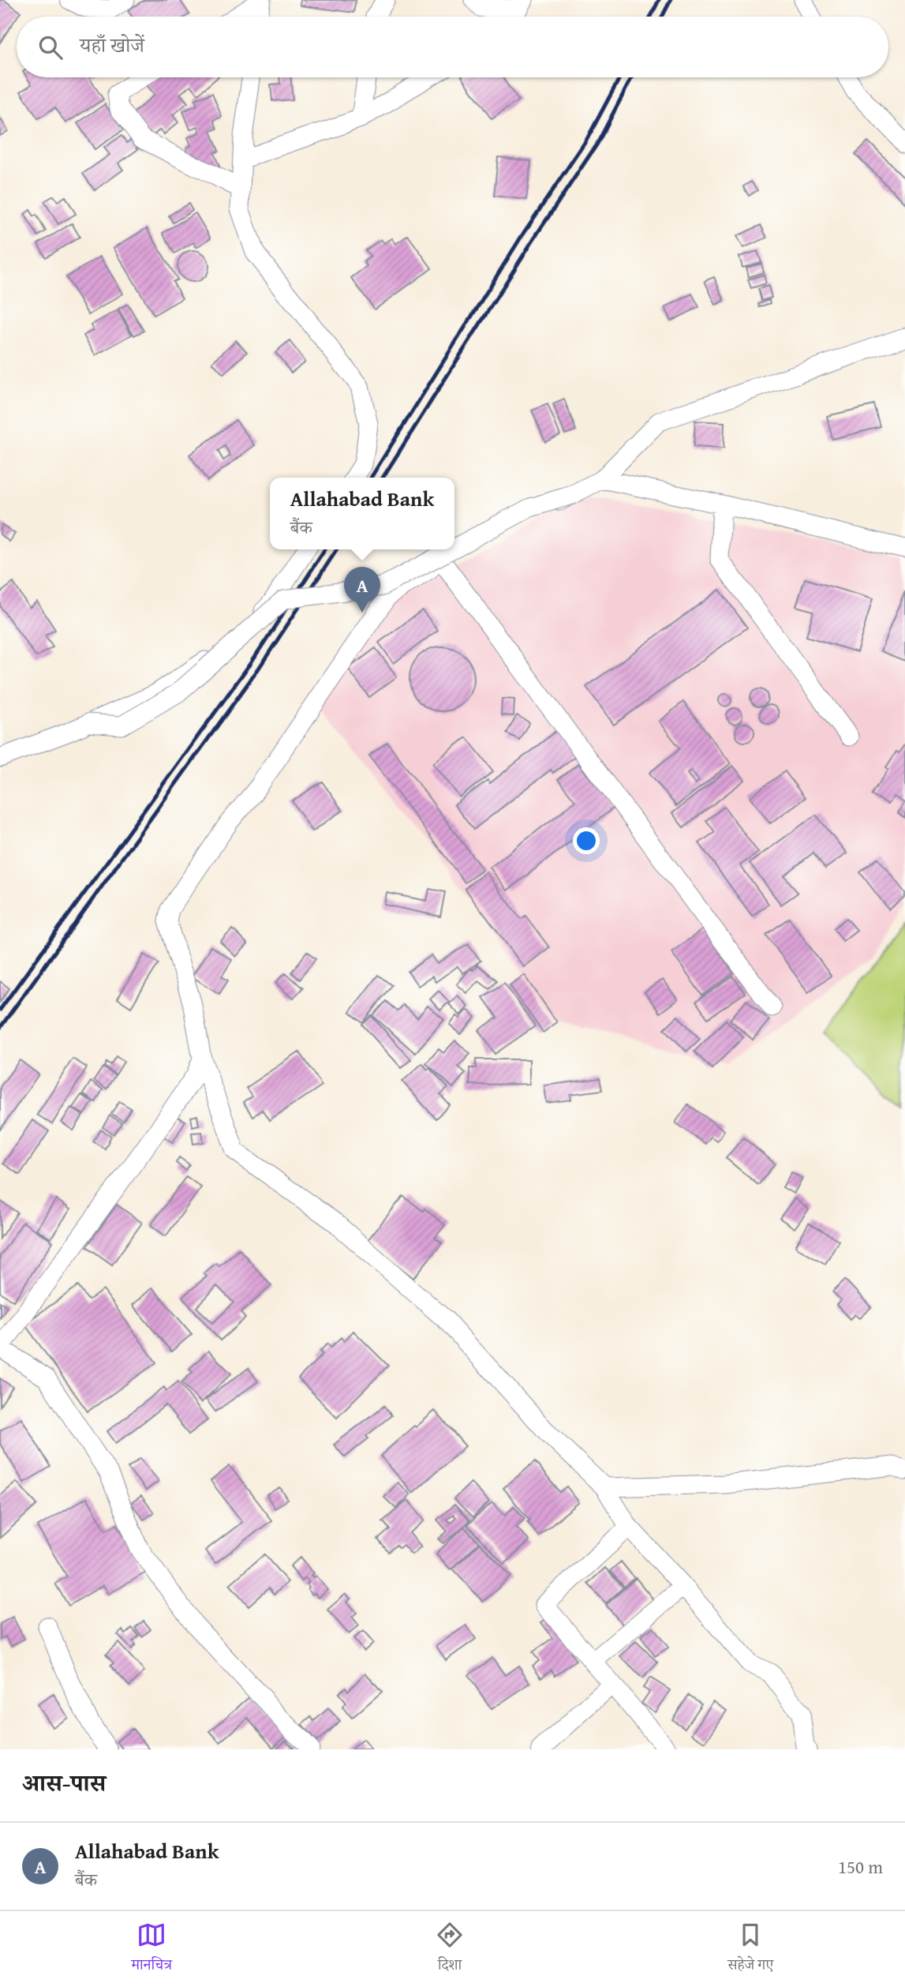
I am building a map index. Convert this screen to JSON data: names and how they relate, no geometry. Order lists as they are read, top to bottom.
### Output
{
  "page": {
    "search": "यहाँ खोजें",
    "popup": ["Allahabad Bank", "बैंक"],
    "pins": "A",
    "heading": "आस-पास",
    "list": [
      {
        "mark": "A",
        "name": "Allahabad Bank",
        "note": "बैंक",
        "value": "150 m"
      }
    ],
    "nav": ["मानचित्र", "दिशा", "सहेजे गए"]
  }
}
